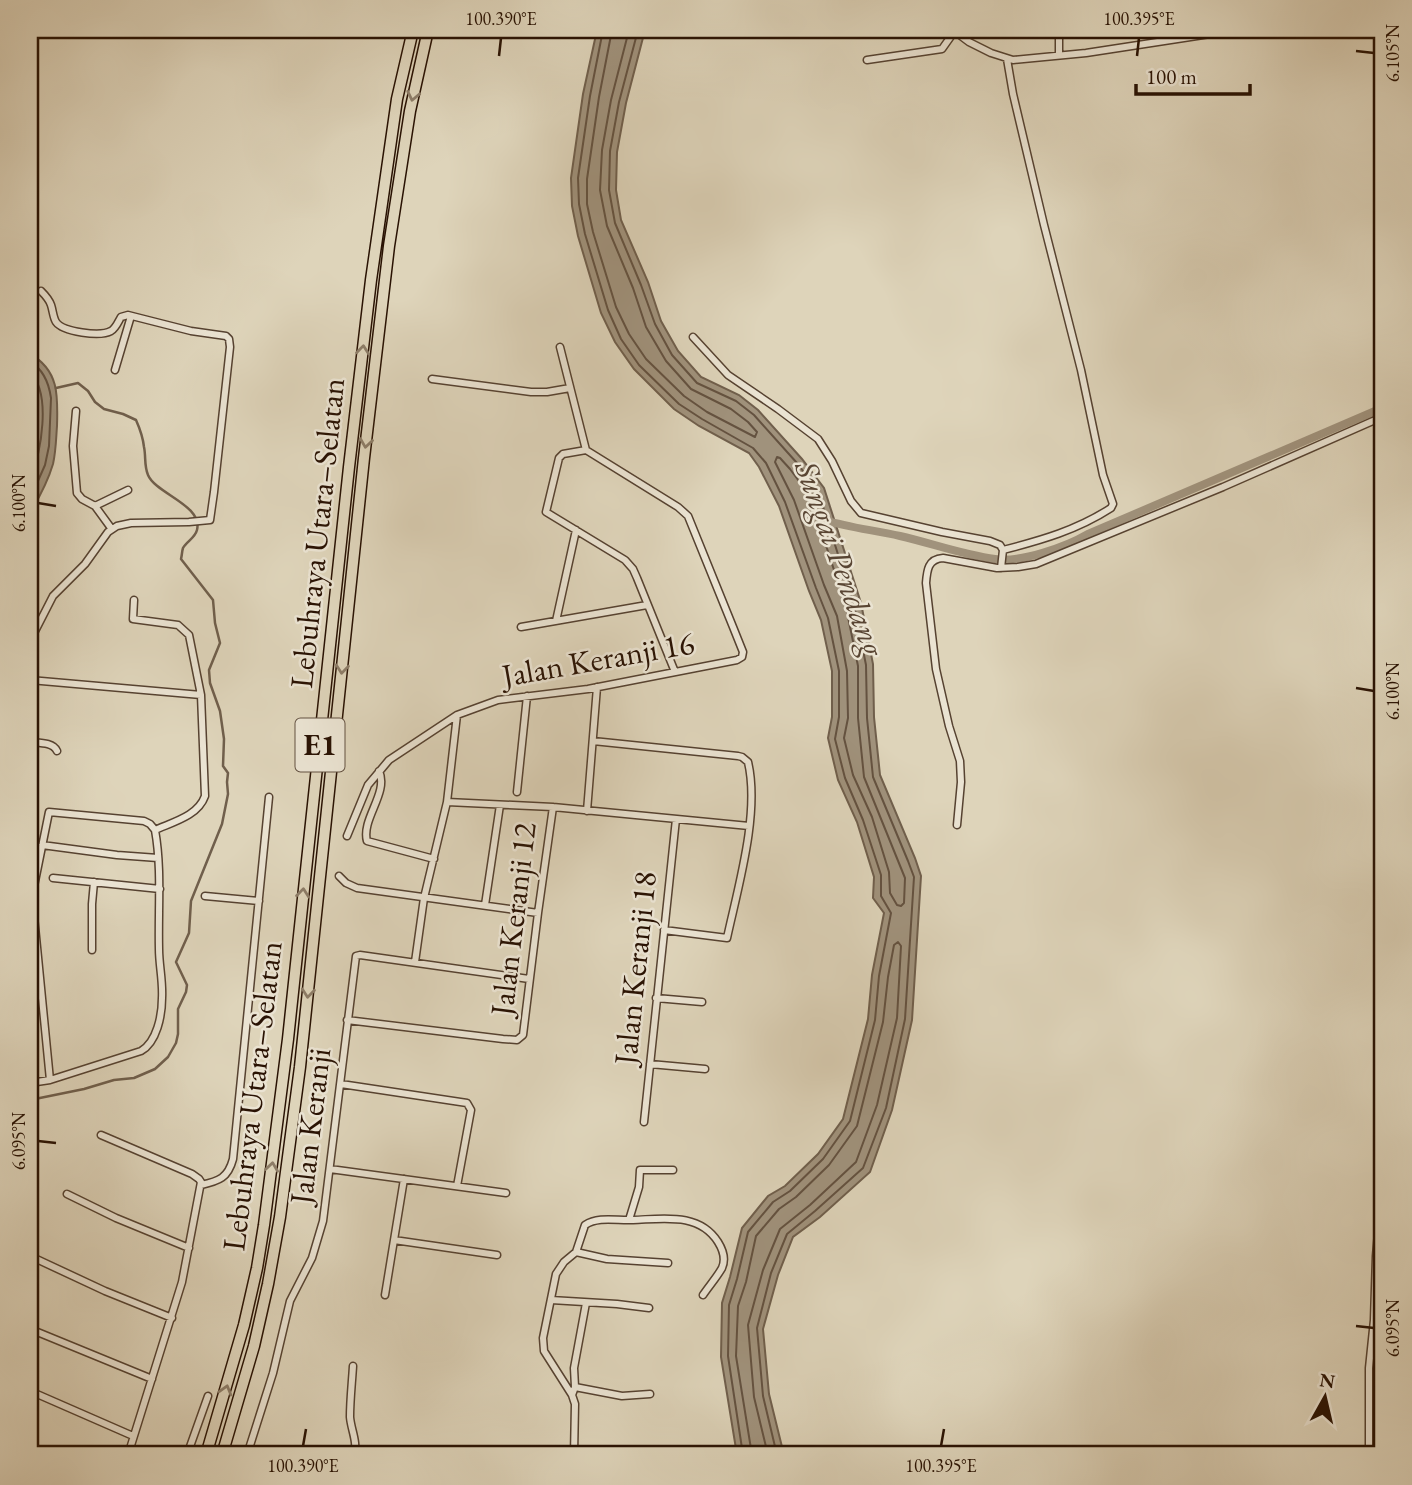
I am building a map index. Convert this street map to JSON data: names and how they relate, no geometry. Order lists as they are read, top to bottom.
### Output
{
  "streets": {
    "highway": ["Lebuhraya Utara–Selatan", "E1"],
    "street": [
      "Jalan Keranji 16",
      "Jalan Keranji 12",
      "Jalan Keranji 18",
      "Jalan Keranji"
    ]
  },
  "crossings": [
    ["Jalan Keranji 12", "Jalan Keranji"]
  ],
  "water": ["Sungai Pendang"],
  "scale_bar": "100 m",
  "north": "top",
  "coordinates": [
    "100.390°E",
    "100.395°E",
    "6.105°N",
    "6.100°N",
    "6.095°N"
  ]
}
